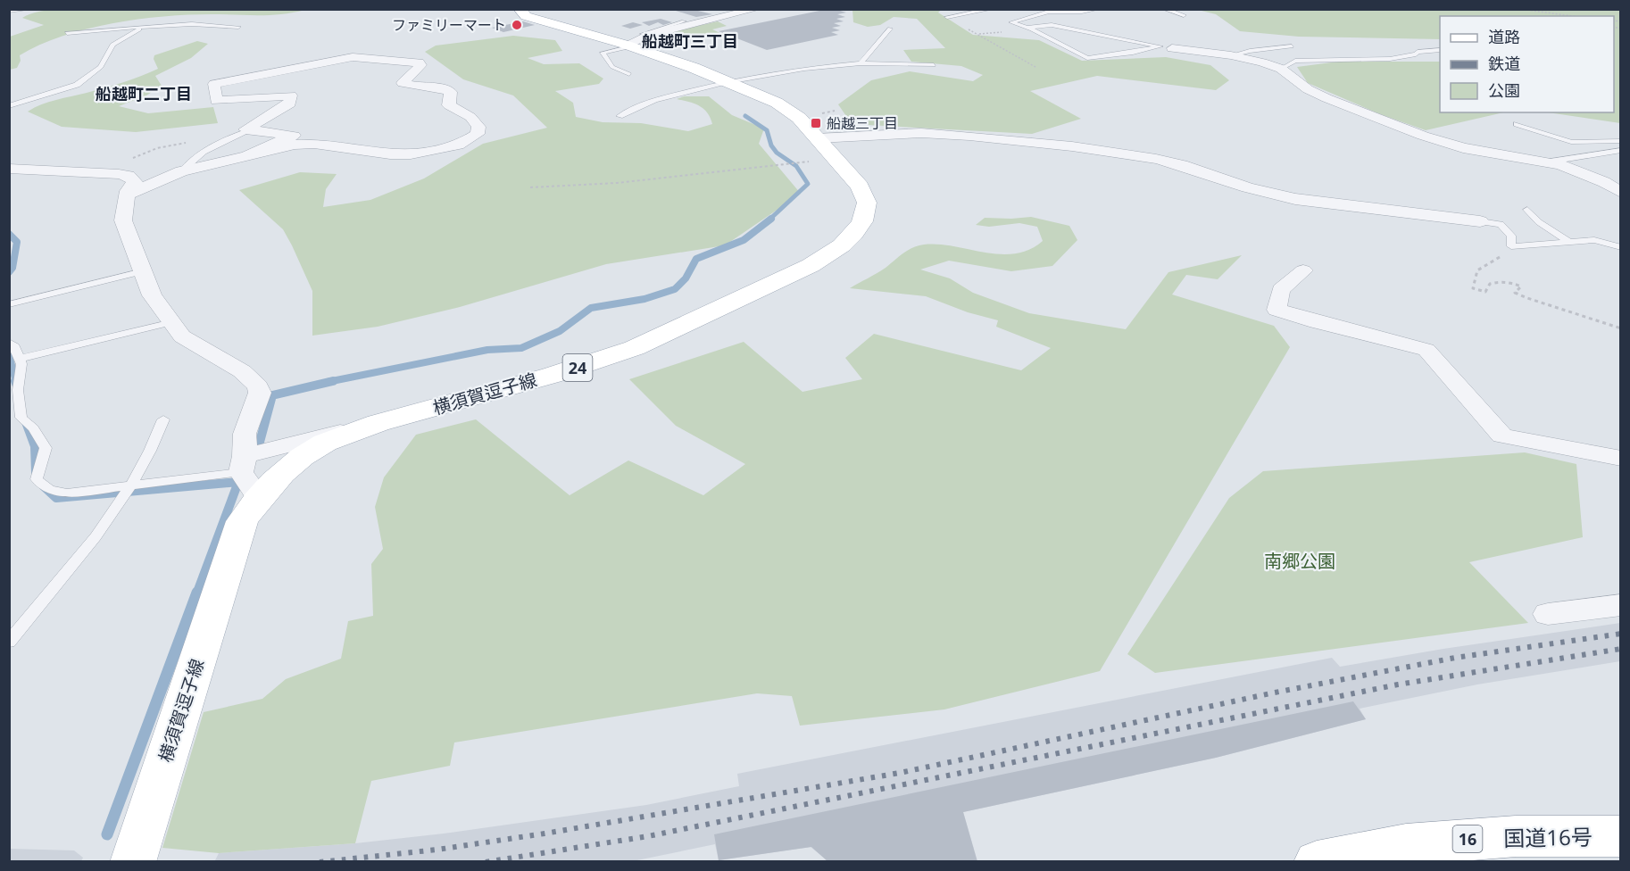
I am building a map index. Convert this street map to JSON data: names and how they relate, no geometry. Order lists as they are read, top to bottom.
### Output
{
  "streets": {
    "main road": [
      "24",
      "横須賀逗子線",
      "国道16号",
      "16"
    ]
  },
  "districts": ["船越町三丁目", "船越町二丁目"],
  "parks": ["南郷公園"],
  "places": {
    "other": ["ファミリーマート"],
    "transit": ["船越三丁目"]
  },
  "legend": ["道路", "鉄道", "公園"]
}
